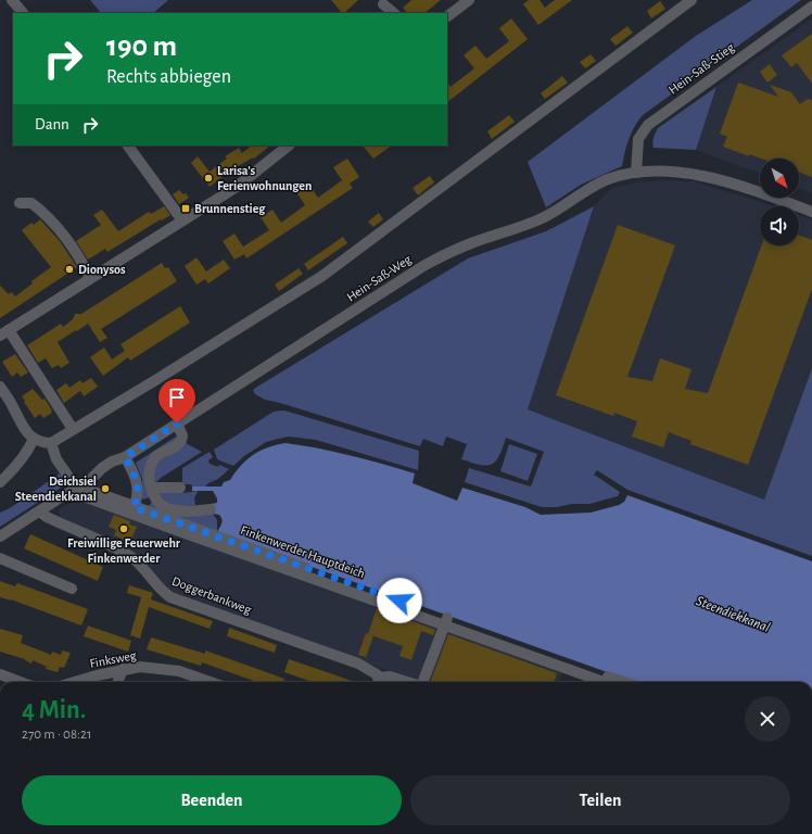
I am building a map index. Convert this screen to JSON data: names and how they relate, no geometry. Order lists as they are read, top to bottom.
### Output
{
  "streets": {
    "street": [
      "Hein-Saß-Stieg",
      "Hein-Saß-Weg",
      "Finkenwerder Hauptdeich",
      "Doggerbankweg",
      "Finksweg"
    ]
  },
  "crossings": [
    ["Hein-Saß-Stieg", "Hein-Saß-Weg"],
    ["Hein-Saß-Weg", "Finkenwerder Hauptdeich"],
    ["Hein-Saß-Weg", "Doggerbankweg"]
  ],
  "water": ["Steendiekkanal"],
  "places": {
    "other": [
      "Larisa's Ferienwohnungen",
      "Dionysos",
      "Deichsiel Steendiekkanal",
      "Freiwillige Feuerwehr Finkenwerder"
    ],
    "transit": ["Brunnenstieg"]
  },
  "north": "bottom right",
  "page": {
    "turn": ["190 m", "Rechts abbiegen"],
    "then": "Dann",
    "heading": ["4 Min.", "270 m · 08:21"],
    "buttons": ["Beenden", "Teilen"]
  }
}
